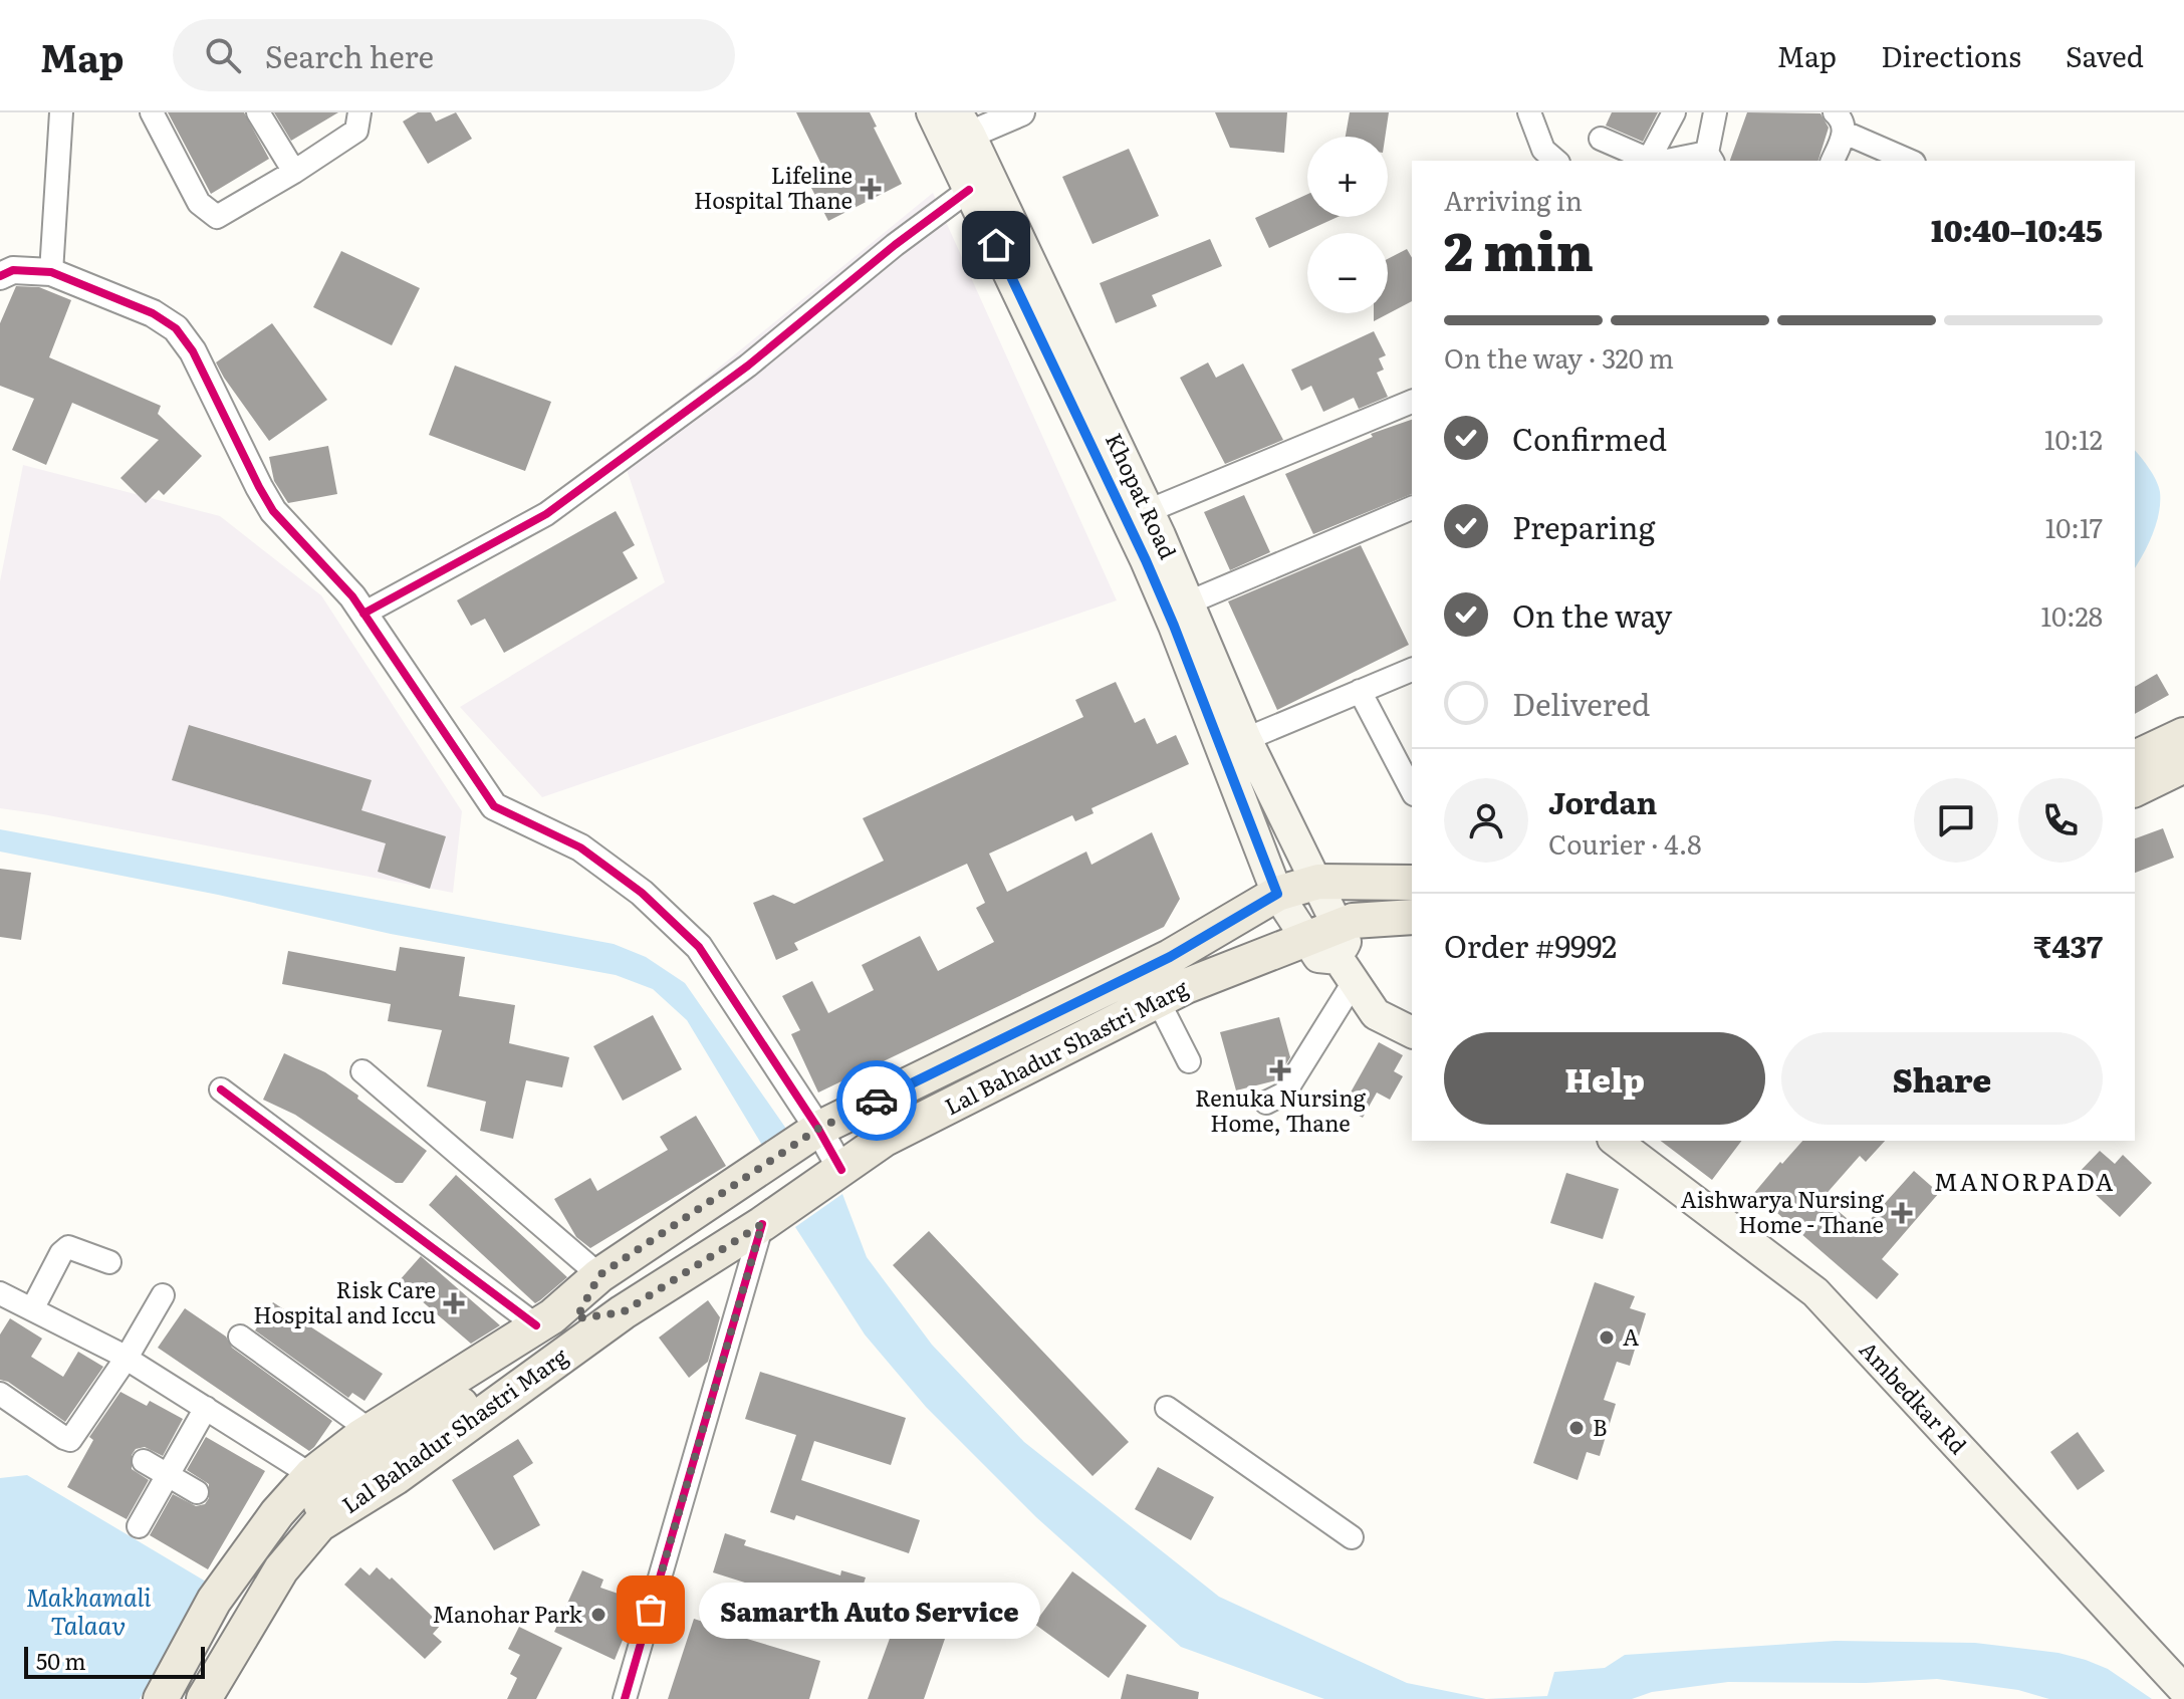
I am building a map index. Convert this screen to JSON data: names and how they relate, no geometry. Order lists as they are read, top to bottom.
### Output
{
  "streets": {
    "main road": ["Khopat Road", "Lal Bahadur Shastri Marg", "Ambedkar Rd"]
  },
  "crossings": [
    ["Khopat Road", "Lal Bahadur Shastri Marg"]
  ],
  "districts": ["MANORPADA"],
  "water": ["Makhamali Talaav"],
  "places": {
    "health": [
      "Lifeline Hospital Thane",
      "Renuka Nursing Home, Thane",
      "Aishwarya Nursing Home - Thane",
      "Risk Care Hospital and Iccu"
    ],
    "other": [
      "A",
      "B",
      "Samarth Auto Service",
      "Manohar Park"
    ]
  },
  "scale_bar": "50 m",
  "page": {
    "header": "Map",
    "search": "Search here",
    "nav": ["Map", "Directions", "Saved"],
    "map_buttons": ["+", "−"],
    "heading": ["2 min", "Arriving in", "10:40–10:45"],
    "panel": [
      "Jordan",
      "Courier · 4.8",
      "Order #9992",
      "₹437"
    ],
    "bar": "On the way · 320 m",
    "list": [
      ["Confirmed", "10:12"],
      ["Preparing", "10:17"],
      ["On the way", "10:28"],
      "Delivered"
    ],
    "buttons": ["Help", "Share"],
    "bubble": "Samarth Auto Service",
    "scale": "50 m"
  }
}
